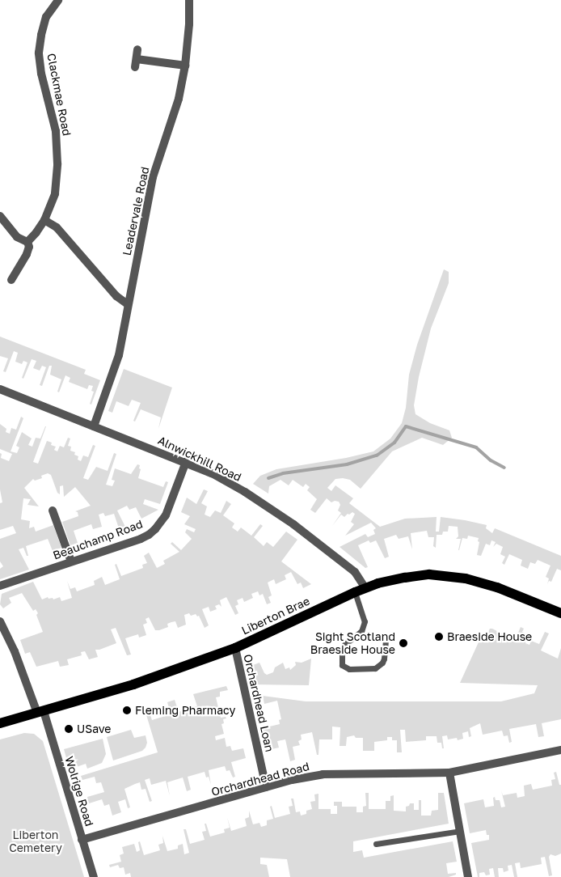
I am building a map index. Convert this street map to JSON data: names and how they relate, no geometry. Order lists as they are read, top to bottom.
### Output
{
  "streets": {
    "main road": ["Liberton Brae"],
    "street": [
      "Clackmae Road",
      "Leadervale Road",
      "Alnwickhill Road",
      "Beauchamp Road",
      "Orchardhead Loan",
      "Orchardhead Road",
      "Wolrige Road"
    ]
  },
  "crossings": [
    ["Leadervale Road", "Alnwickhill Road"],
    ["Alnwickhill Road", "Beauchamp Road"],
    ["Alnwickhill Road", "Liberton Brae"],
    ["Liberton Brae", "Orchardhead Loan"],
    ["Liberton Brae", "Wolrige Road"],
    ["Orchardhead Loan", "Orchardhead Road"],
    ["Orchardhead Road", "Wolrige Road"]
  ],
  "parks": ["Liberton Cemetery"],
  "places": [
    "Braeside House",
    "Sight Scotland Braeside House",
    "Fleming Pharmacy",
    "USave"
  ]
}
